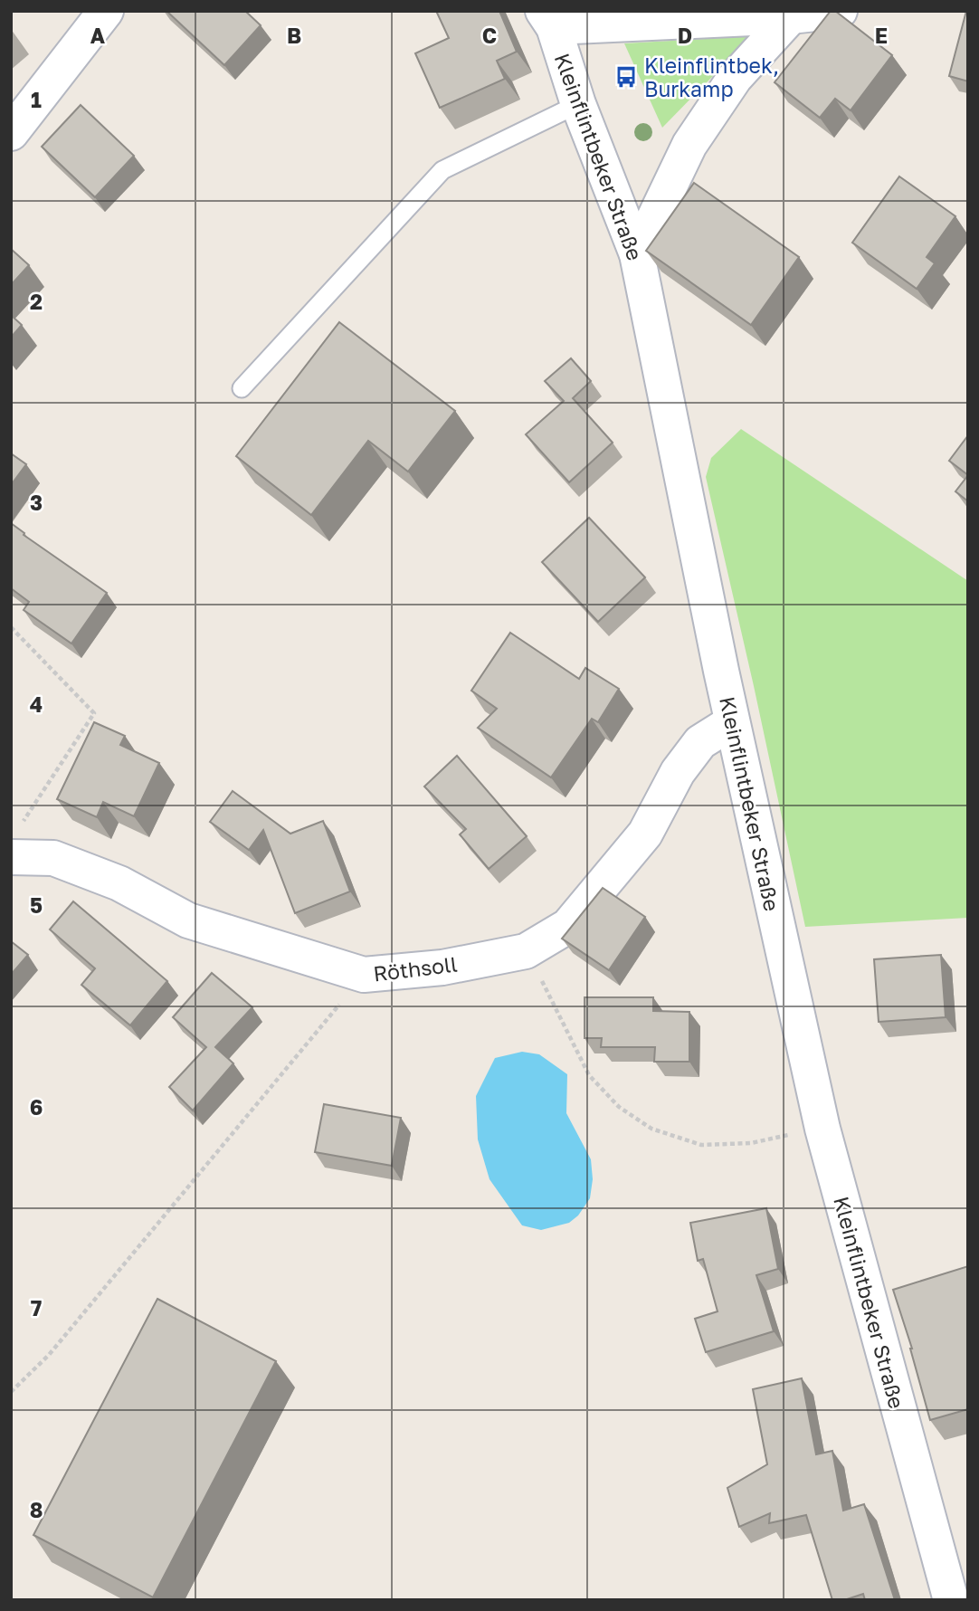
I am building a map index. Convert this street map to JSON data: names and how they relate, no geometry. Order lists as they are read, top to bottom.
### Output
{
  "streets": {
    "street": ["Kleinflintbeker Straße", "Röthsoll"]
  },
  "crossings": [
    ["Kleinflintbeker Straße", "Röthsoll"]
  ],
  "places": {
    "bus stop": ["Kleinflintbek, Burkamp"]
  },
  "grid": {
    "columns": [
      "A",
      "B",
      "C",
      "D",
      "E"
    ],
    "rows": [
      "1",
      "2",
      "3",
      "4",
      "5",
      "6",
      "7",
      "8"
    ]
  }
}
